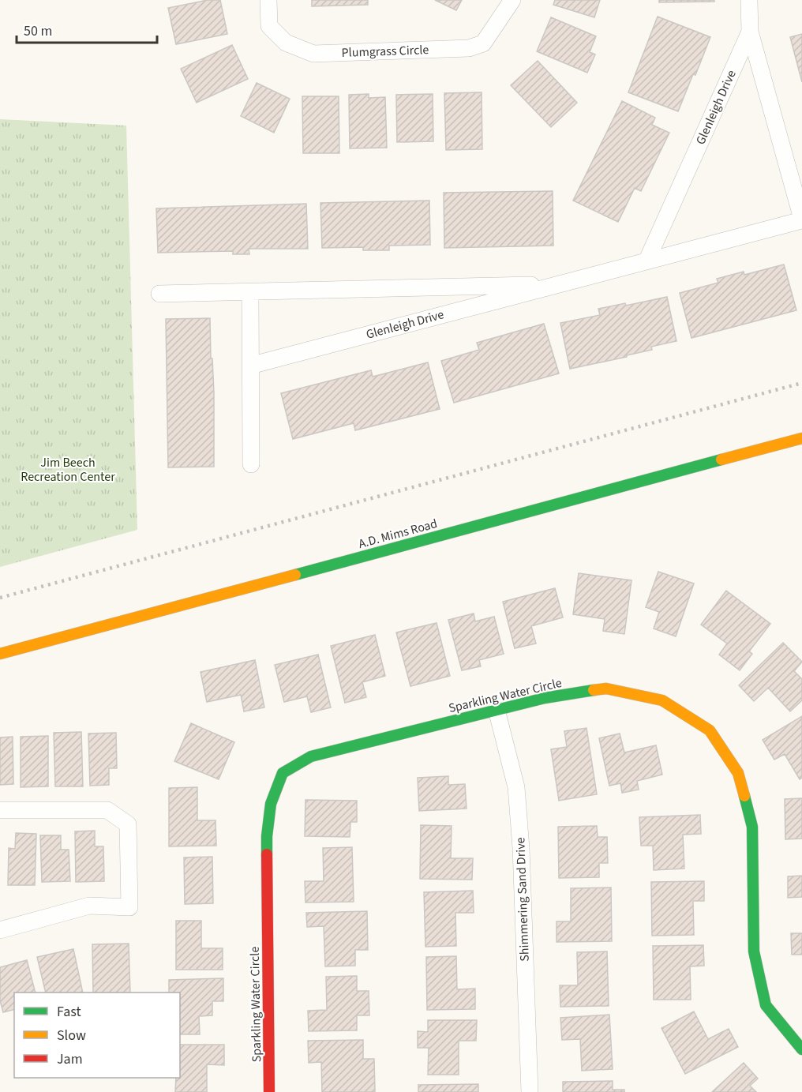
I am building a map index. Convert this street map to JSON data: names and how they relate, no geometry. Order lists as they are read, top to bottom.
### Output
{
  "streets": {
    "street": [
      "Plumgrass Circle",
      "Glenleigh Drive",
      "A.D. Mims Road",
      "Sparkling Water Circle",
      "Shimmering Sand Drive"
    ]
  },
  "crossings": [
    ["Sparkling Water Circle", "Shimmering Sand Drive"]
  ],
  "parks": ["Jim Beech Recreation Center"],
  "legend": ["Fast", "Slow", "Jam"],
  "scale_bar": "50 m"
}
